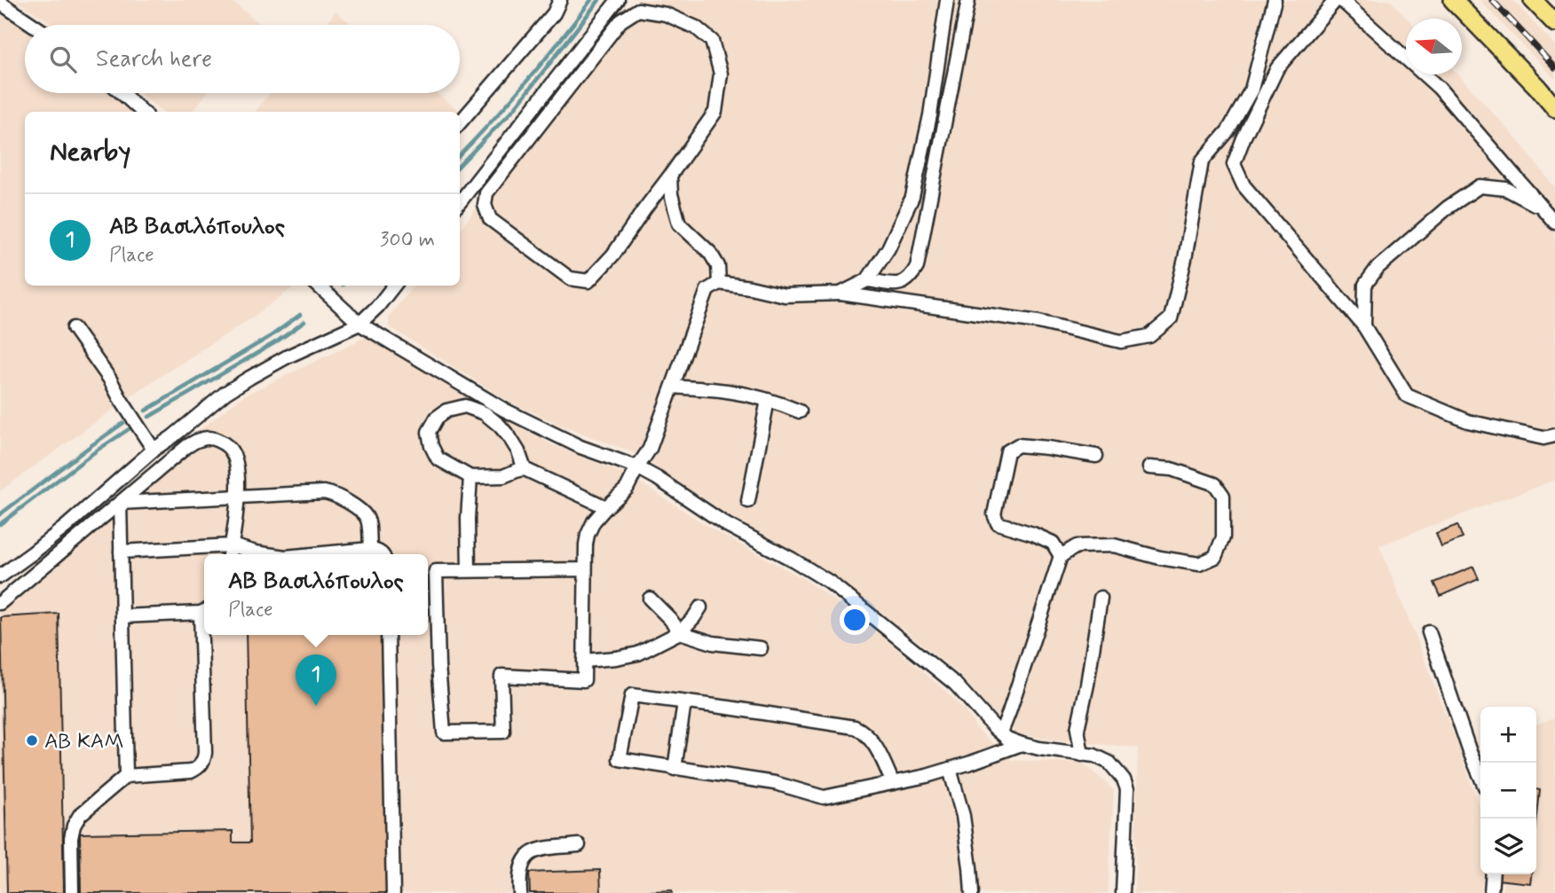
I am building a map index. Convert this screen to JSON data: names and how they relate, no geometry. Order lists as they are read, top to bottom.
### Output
{
  "places": ["ΑΒ ΚΑΜ"],
  "north": "left",
  "page": {
    "search": "Search here",
    "heading": "Nearby",
    "list": [
      {
        "mark": "1",
        "name": "ΑΒ Βασιλόπουλος",
        "note": "Place",
        "value": "300 m"
      }
    ],
    "popup": ["ΑΒ Βασιλόπουλος", "Place"],
    "pins": "1",
    "map_buttons": ["+", "−"]
  }
}
